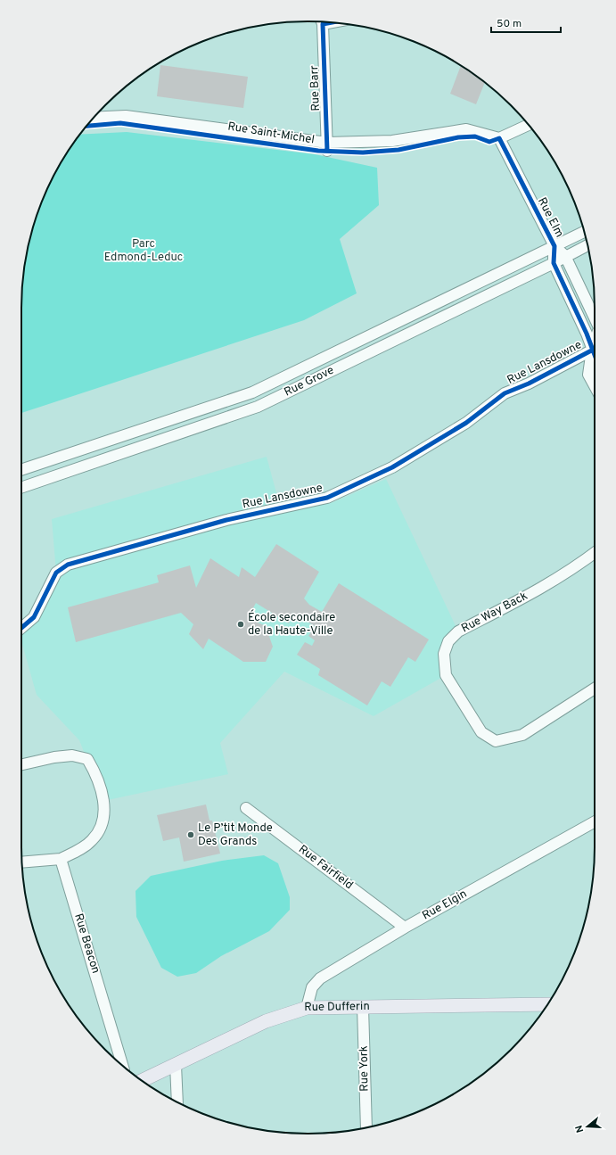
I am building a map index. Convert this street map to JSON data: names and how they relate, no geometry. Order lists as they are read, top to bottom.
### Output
{
  "streets": {
    "main road": ["Rue Dufferin"],
    "street": [
      "Rue Barr",
      "Rue Saint-Michel",
      "Rue Elm",
      "Rue Lansdowne",
      "Rue Grove",
      "Rue Way Back",
      "Rue Fairfield",
      "Rue Elgin",
      "Rue Beacon",
      "Rue York"
    ]
  },
  "crossings": [
    ["Rue Barr", "Rue Saint-Michel"],
    ["Rue Saint-Michel", "Rue Elm"],
    ["Rue Elm", "Rue Grove"],
    ["Rue Fairfield", "Rue Elgin"],
    ["Rue Elgin", "Rue Dufferin"],
    ["Rue Dufferin", "Rue York"]
  ],
  "parks": ["Parc Edmond-Leduc"],
  "places": ["École secondaire de la Haute-Ville", "Le P’tit Monde Des Grands"],
  "scale_bar": "50 m",
  "north": "left"
}
